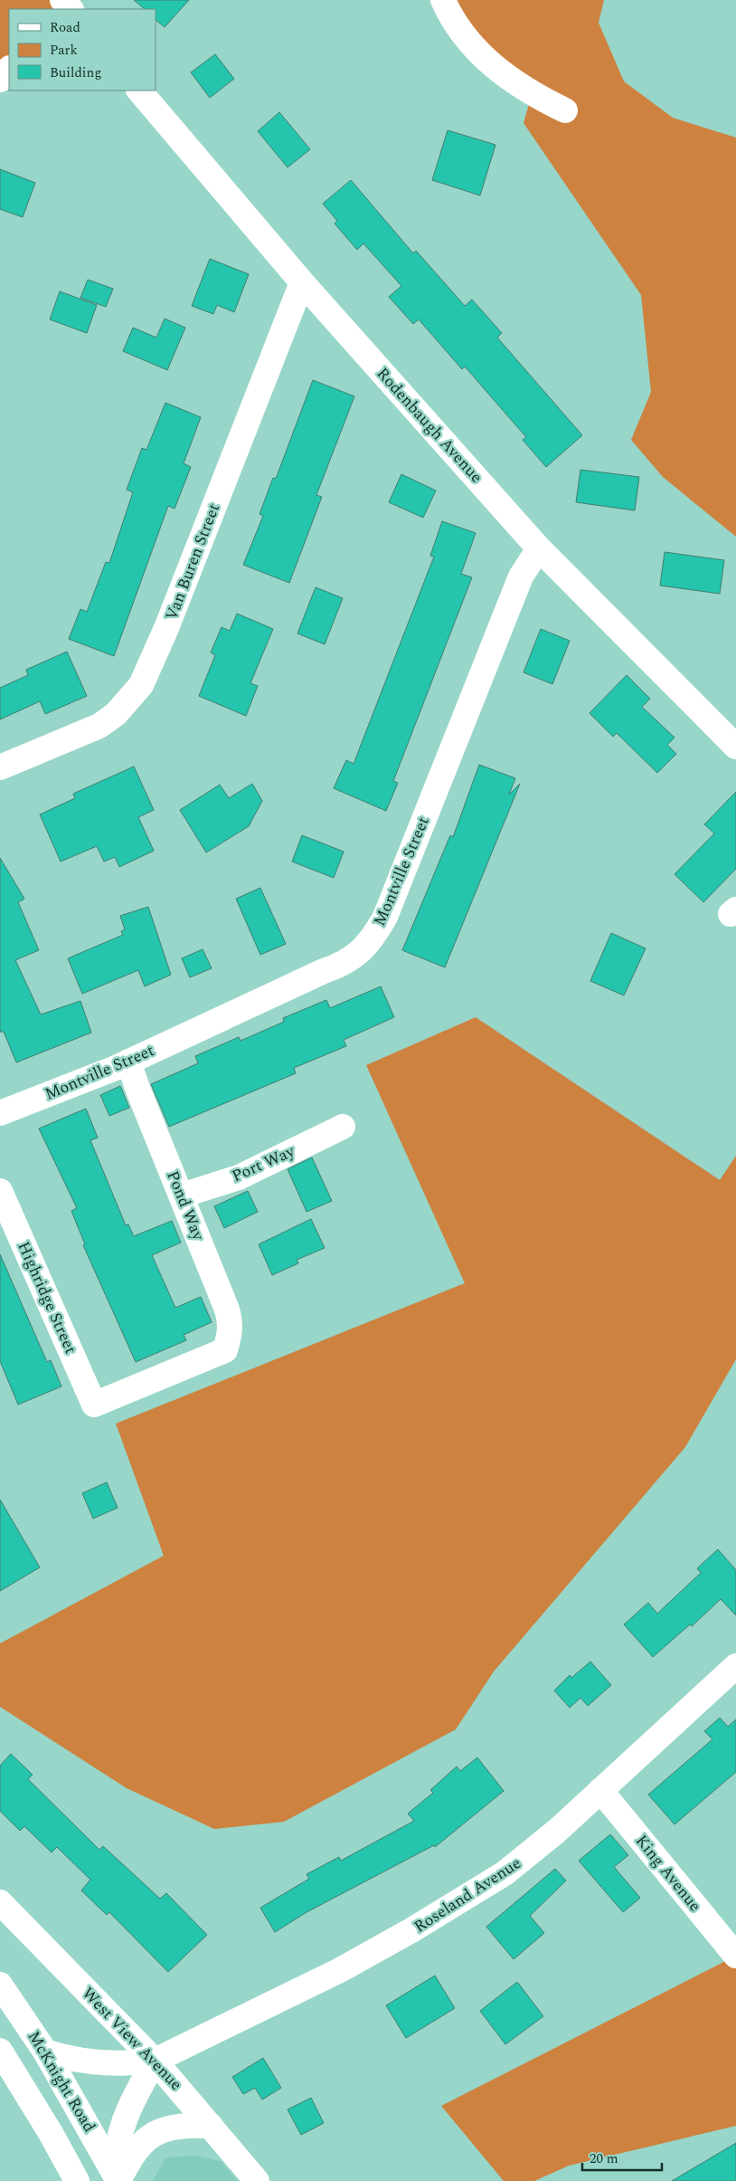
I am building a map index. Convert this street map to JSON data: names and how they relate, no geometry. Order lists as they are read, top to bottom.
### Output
{
  "streets": {
    "main road": [
      "Rodenbaugh Avenue",
      "Van Buren Street",
      "Montville Street",
      "Port Way",
      "Pond Way",
      "Highridge Street",
      "King Avenue",
      "Roseland Avenue",
      "West View Avenue",
      "McKnight Road"
    ]
  },
  "crossings": [
    ["Rodenbaugh Avenue", "Van Buren Street"],
    ["Rodenbaugh Avenue", "Montville Street"],
    ["Montville Street", "Pond Way"],
    ["Port Way", "Pond Way"],
    ["Pond Way", "Highridge Street"],
    ["King Avenue", "Roseland Avenue"],
    ["Roseland Avenue", "West View Avenue"],
    ["Roseland Avenue", "McKnight Road"]
  ],
  "legend": ["Road", "Park", "Building"],
  "scale_bar": "20 m"
}
